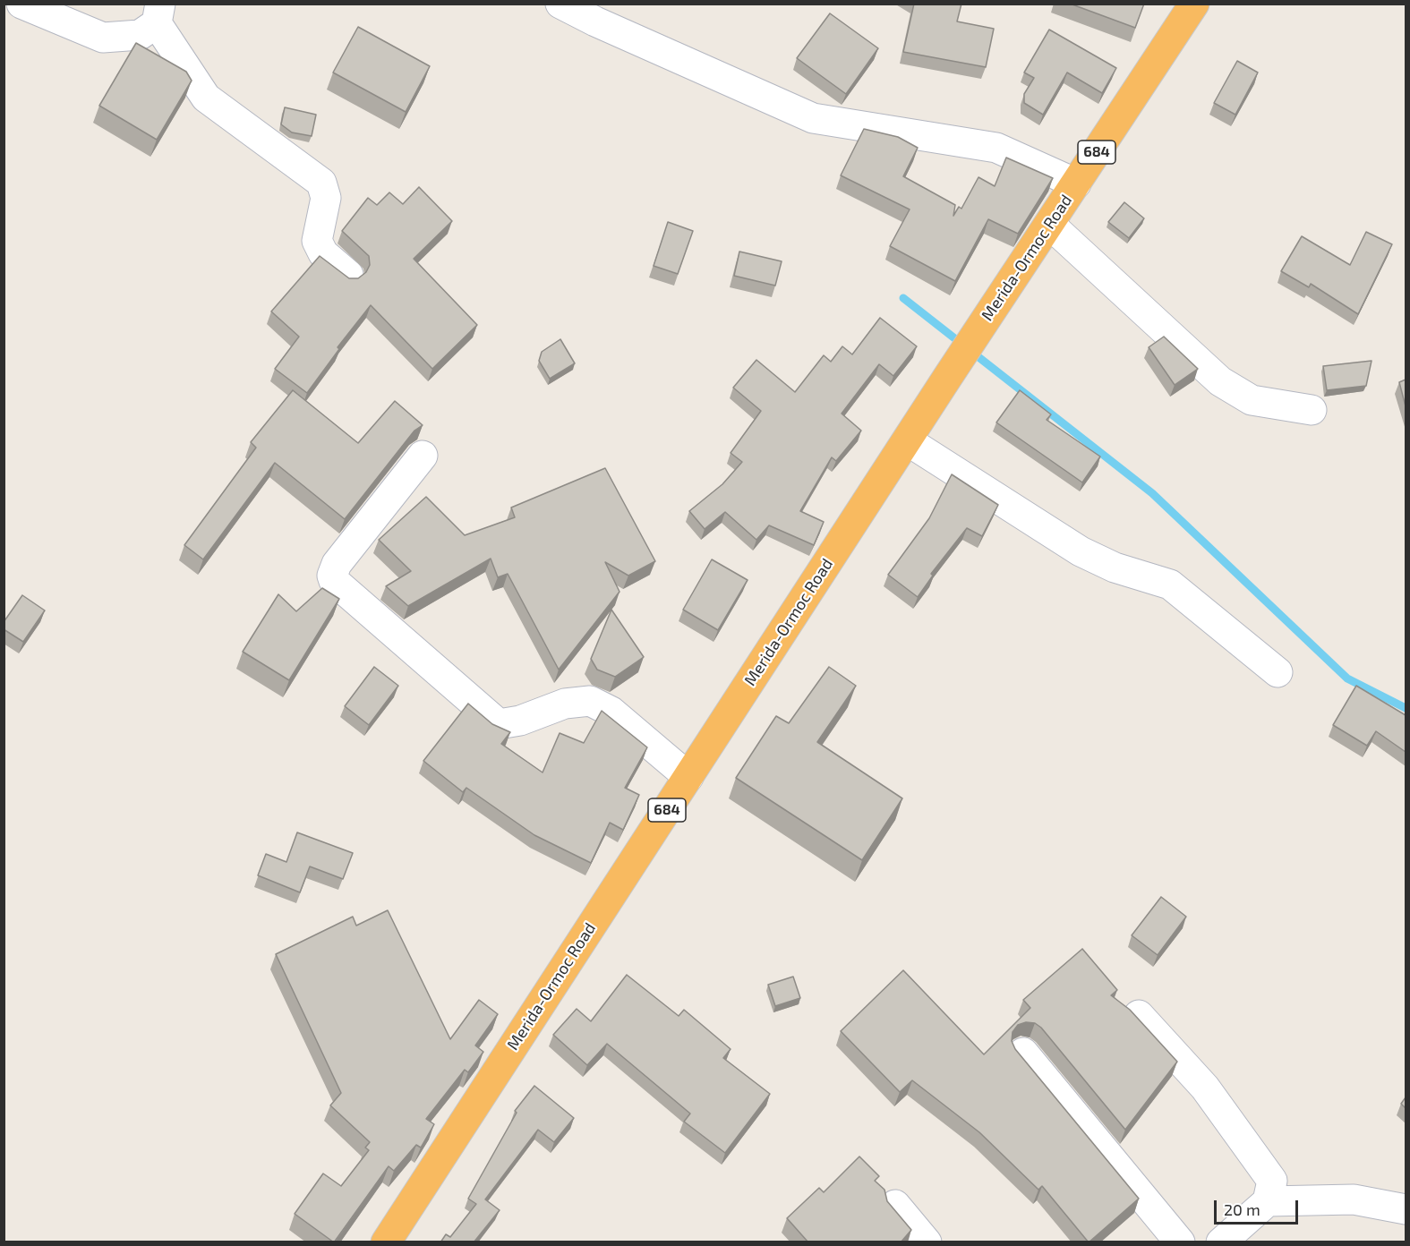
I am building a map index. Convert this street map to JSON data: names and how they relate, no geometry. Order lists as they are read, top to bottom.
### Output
{
  "streets": {
    "highway": ["684", "Merida-Ormoc Road"]
  },
  "scale_bar": "20 m"
}
